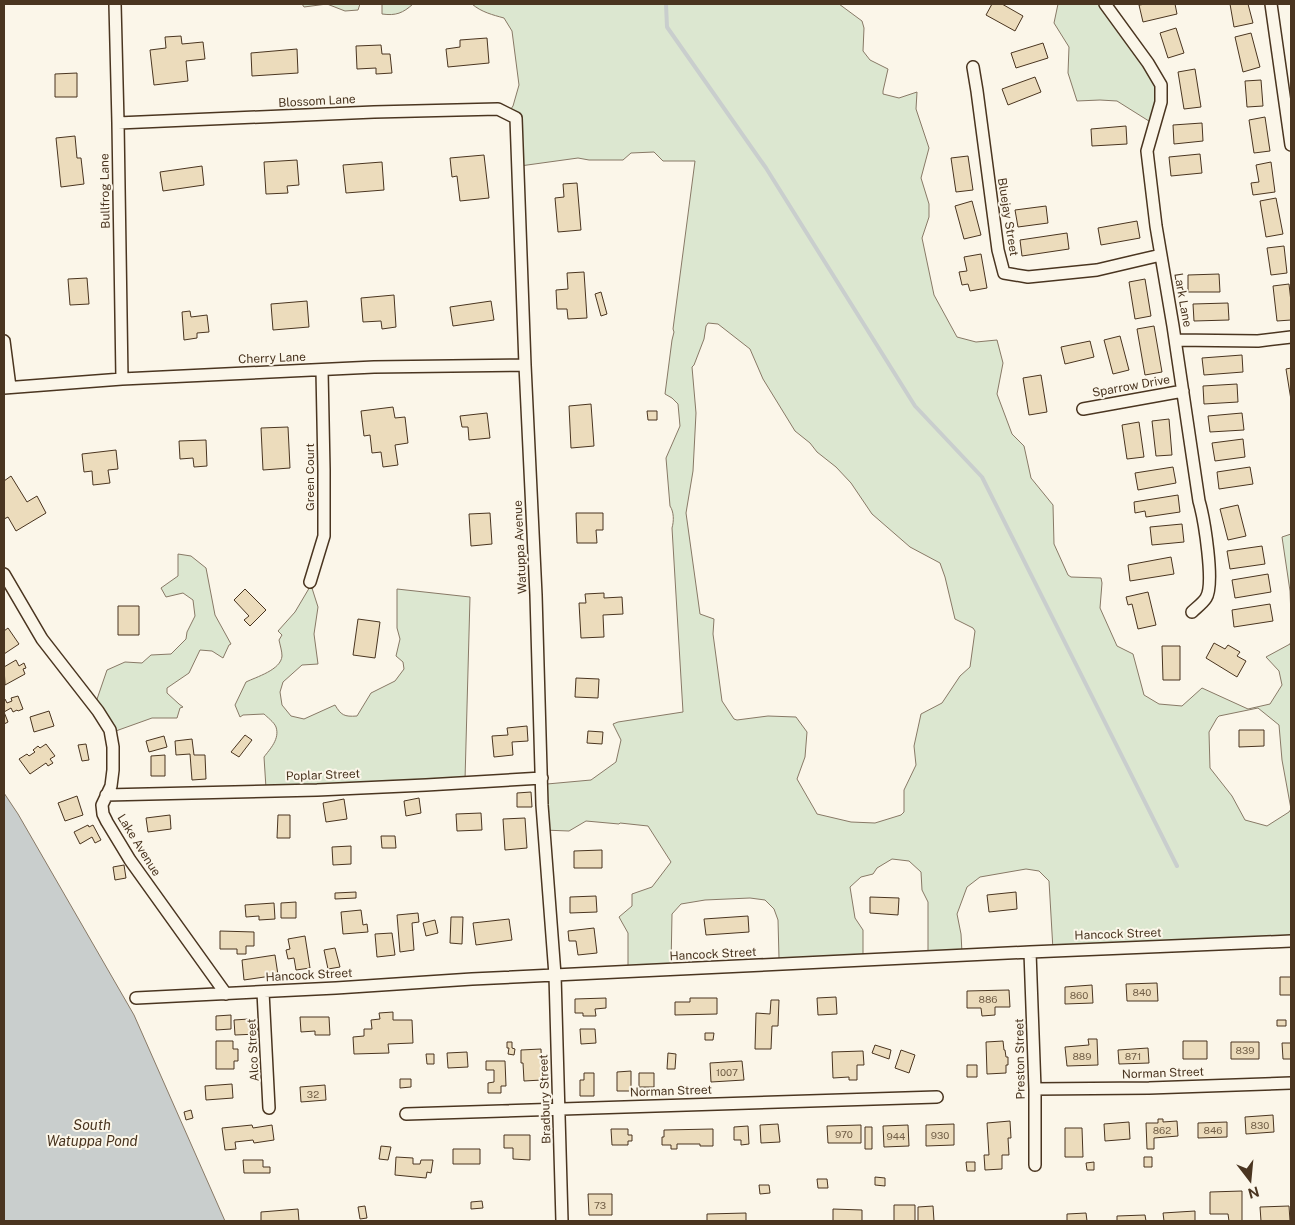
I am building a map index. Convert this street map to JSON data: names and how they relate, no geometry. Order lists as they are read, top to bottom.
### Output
{
  "streets": {
    "street": [
      "Blossom Lane",
      "Bullfrog Lane",
      "Bluejay Street",
      "Lark Lane",
      "Cherry Lane",
      "Sparrow Drive",
      "Green Court",
      "Watuppa Avenue",
      "Poplar Street",
      "Lake Avenue",
      "Hancock Street",
      "Alco Street",
      "Preston Street",
      "Norman Street",
      "Bradbury Street"
    ]
  },
  "crossings": [
    ["Blossom Lane", "Bullfrog Lane"],
    ["Blossom Lane", "Watuppa Avenue"],
    ["Bullfrog Lane", "Cherry Lane"],
    ["Bluejay Street", "Lark Lane"],
    ["Lark Lane", "Sparrow Drive"],
    ["Cherry Lane", "Green Court"],
    ["Cherry Lane", "Watuppa Avenue"],
    ["Watuppa Avenue", "Poplar Street"],
    ["Watuppa Avenue", "Hancock Street"],
    ["Watuppa Avenue", "Bradbury Street"],
    ["Poplar Street", "Lake Avenue"],
    ["Lake Avenue", "Hancock Street"],
    ["Hancock Street", "Alco Street"],
    ["Hancock Street", "Preston Street"],
    ["Hancock Street", "Bradbury Street"],
    ["Preston Street", "Norman Street"],
    ["Norman Street", "Bradbury Street"]
  ],
  "water": ["South Watuppa Pond"],
  "house_numbers": [
    "840",
    "860",
    "886",
    "839",
    "889",
    "871",
    "1007",
    "32",
    "830",
    "862",
    "846",
    "970",
    "930",
    "944",
    "73"
  ],
  "north": "bottom"
}
